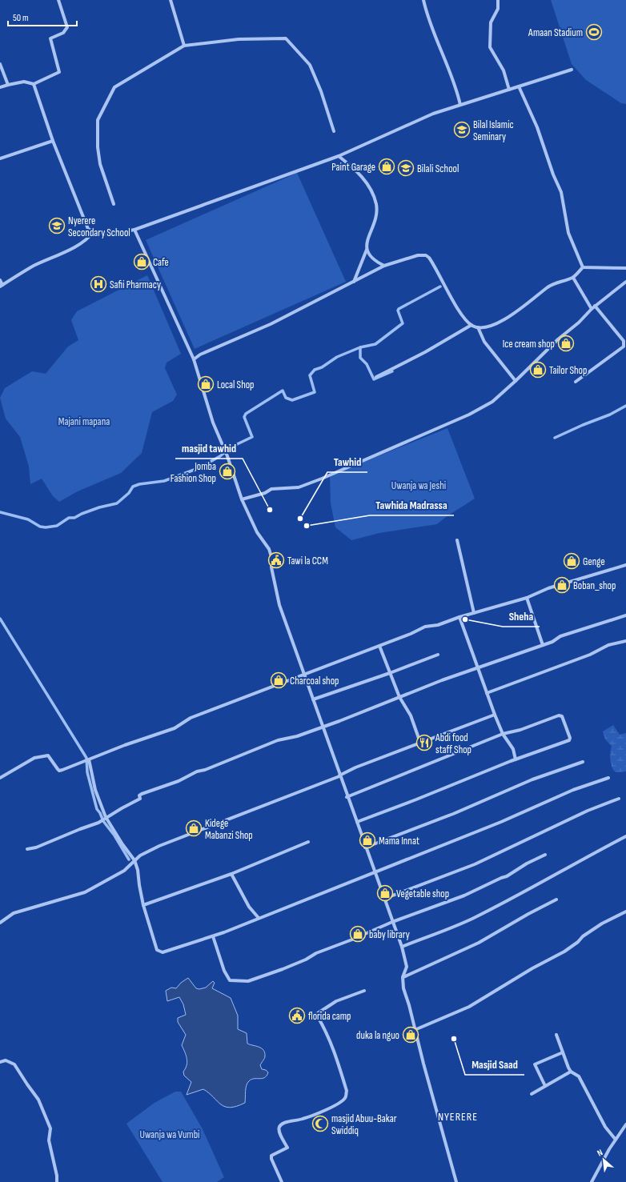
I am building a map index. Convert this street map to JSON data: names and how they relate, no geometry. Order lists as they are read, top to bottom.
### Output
{
  "districts": ["NYERERE"],
  "parks": ["Majani mapana", "Uwanja wa Jeshi", "Uwanja wa Vumbi"],
  "places": {
    "sports": ["Amaan Stadium"],
    "school or university": ["Bilal Islamic Seminary", "Bilali School", "Nyerere Secondary School"],
    "shop": [
      "Paint Garage",
      "Cafe",
      "Ice cream shop",
      "Tailor Shop",
      "Local Shop",
      "Jomba Fashion Shop",
      "Genge",
      "Boban_shop",
      "Charcoal shop",
      "Kidege Mabanzi Shop",
      "Mama Innat",
      "Vegetable shop",
      "baby library",
      "duka la nguo"
    ],
    "hospital": ["Safii Pharmacy"],
    "other": [
      "masjid tawhid",
      "Tawhid",
      "Tawhida Madrassa",
      "Sheha",
      "Masjid Saad"
    ],
    "public building": ["Tawi la CCM", "florida camp"],
    "restaurant": ["Abdi food staff Shop"],
    "mosque": ["masjid Abuu-Bakar Swiddiq"]
  },
  "scale_bar": "50 m",
  "north": "top left"
}
